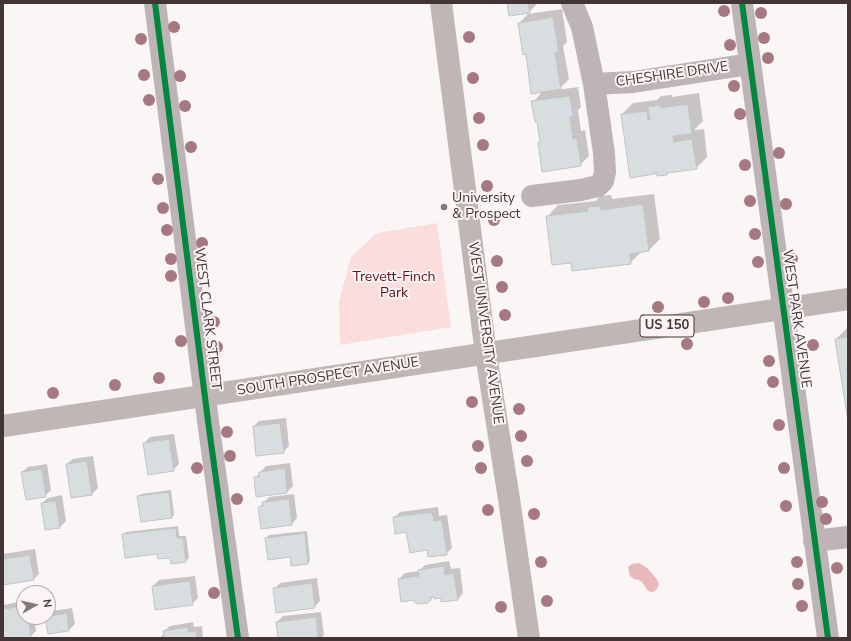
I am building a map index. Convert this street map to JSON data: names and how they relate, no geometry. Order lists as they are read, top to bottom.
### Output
{
  "streets": {
    "main road": ["US 150", "WEST UNIVERSITY AVENUE", "SOUTH PROSPECT AVENUE"],
    "street": ["CHESHIRE DRIVE", "WEST CLARK STREET", "WEST PARK AVENUE"]
  },
  "crossings": [
    ["CHESHIRE DRIVE", "WEST PARK AVENUE"],
    ["WEST CLARK STREET", "SOUTH PROSPECT AVENUE"],
    ["WEST PARK AVENUE", "US 150"],
    ["US 150", "WEST UNIVERSITY AVENUE"],
    ["US 150", "SOUTH PROSPECT AVENUE"],
    ["WEST UNIVERSITY AVENUE", "SOUTH PROSPECT AVENUE"]
  ],
  "parks": ["Trevett-Finch Park"],
  "places": ["University & Prospect"],
  "north": "right"
}
